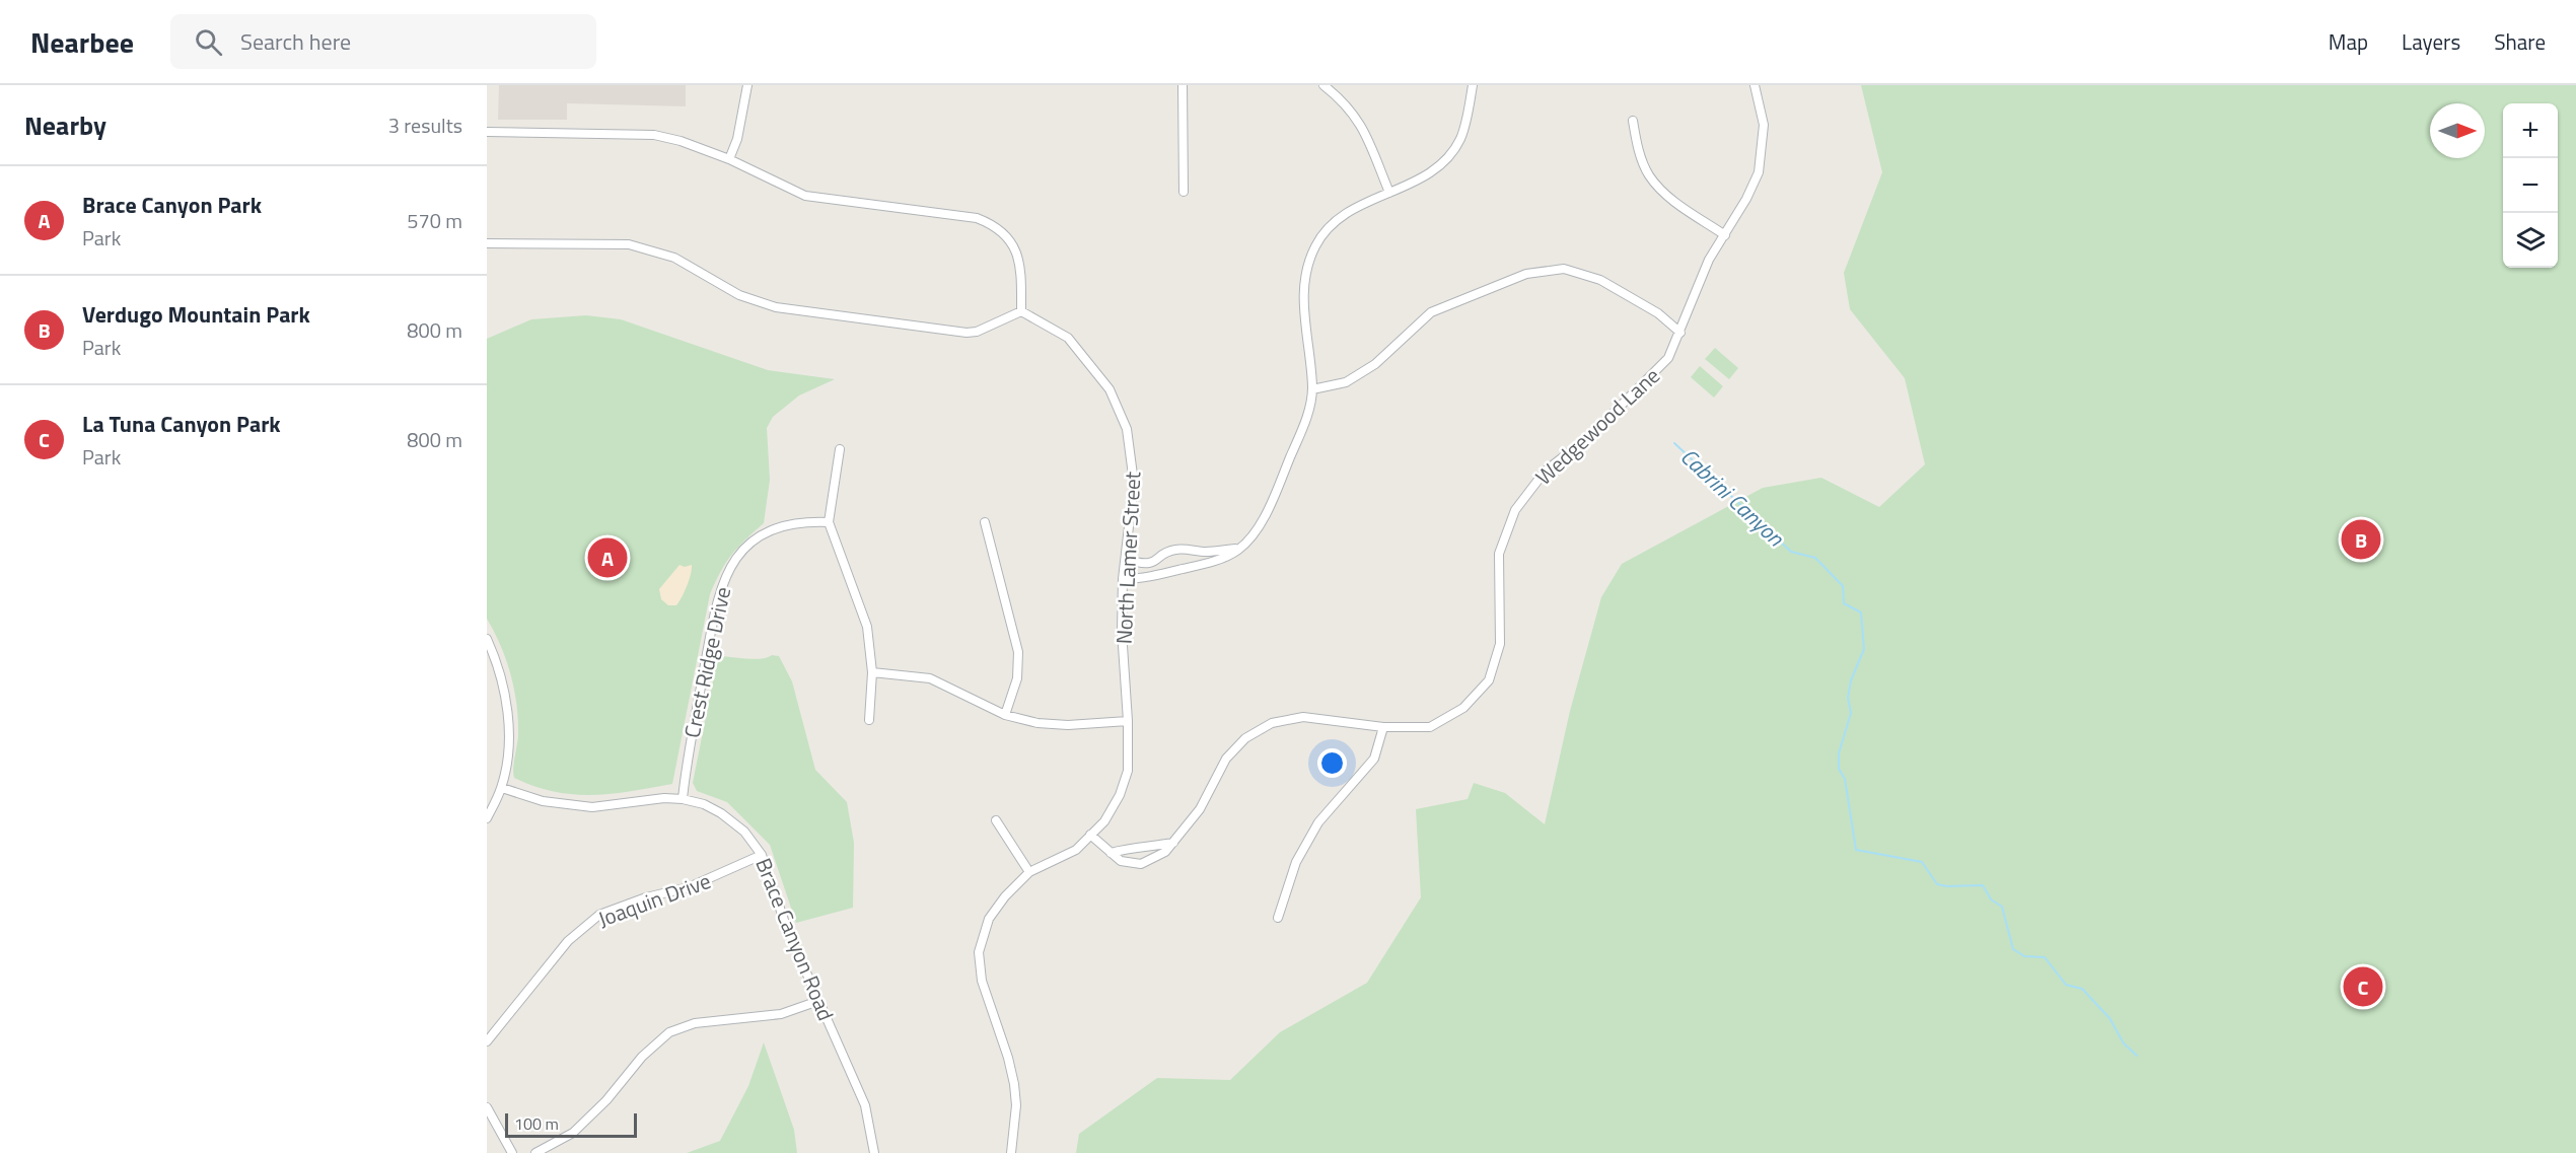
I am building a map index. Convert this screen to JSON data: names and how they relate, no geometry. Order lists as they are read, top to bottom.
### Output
{
  "streets": {
    "street": [
      "Wedgewood Lane",
      "North Lamer Street",
      "Crest Ridge Drive",
      "Joaquin Drive",
      "Brace Canyon Road"
    ]
  },
  "crossings": [
    ["Wedgewood Lane", "North Lamer Street"],
    ["Crest Ridge Drive", "Brace Canyon Road"],
    ["Joaquin Drive", "Brace Canyon Road"]
  ],
  "water": ["Cabrini Canyon"],
  "scale_bar": "100 m",
  "north": "right",
  "page": {
    "header": "Nearbee",
    "search": "Search here",
    "nav": ["Map", "Layers", "Share"],
    "heading": ["Nearby", "3 results"],
    "map_buttons": ["+", "−"],
    "list": [
      {
        "mark": "A",
        "name": "Brace Canyon Park",
        "note": "Park",
        "value": "570 m"
      },
      {
        "mark": "B",
        "name": "Verdugo Mountain Park",
        "note": "Park",
        "value": "800 m"
      },
      {
        "mark": "C",
        "name": "La Tuna Canyon Park",
        "note": "Park",
        "value": "800 m"
      }
    ],
    "pins": ["B", "A", "C"],
    "scale": "100 m"
  }
}
